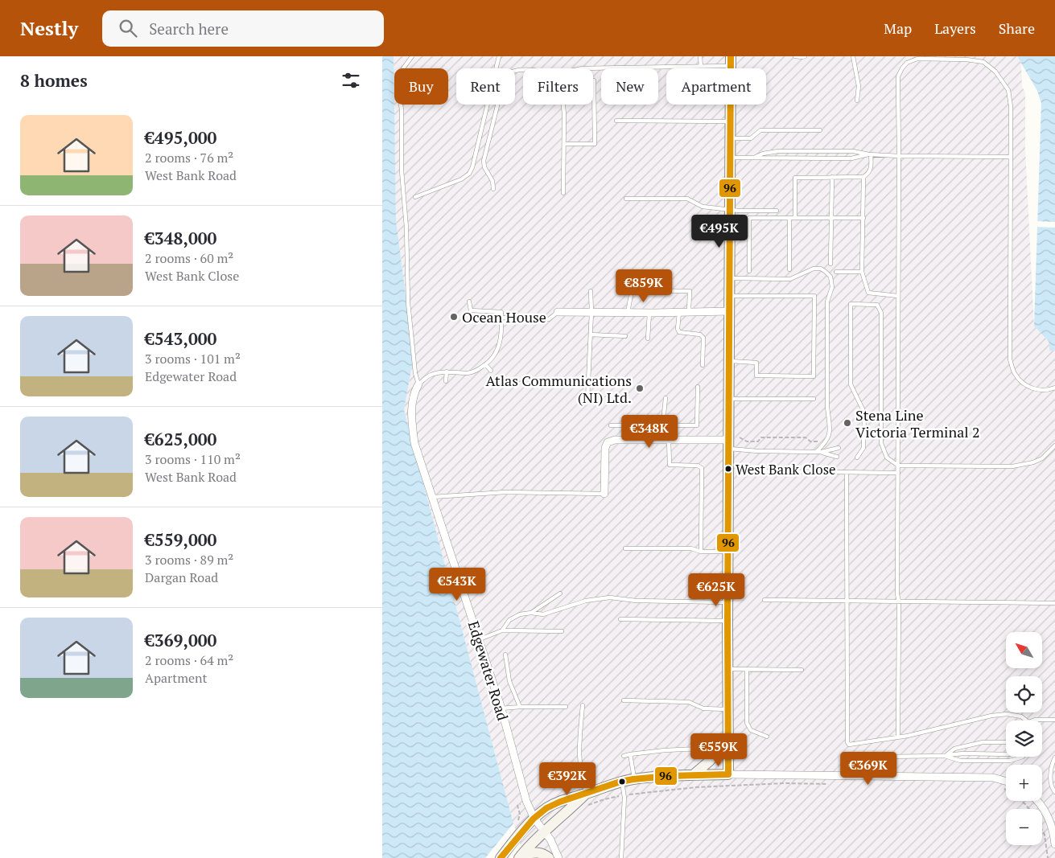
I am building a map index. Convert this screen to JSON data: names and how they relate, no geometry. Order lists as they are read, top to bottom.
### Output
{
  "streets": {
    "street": ["Edgewater Road"]
  },
  "places": [
    "Ocean House",
    "Atlas Communications (NI) Ltd.",
    "Stena Line Victoria Terminal 2",
    "West Bank Close"
  ],
  "lines": ["transit line 96"],
  "north": "top left",
  "page": {
    "header": "Nestly",
    "search": "Search here",
    "nav": ["Map", "Layers", "Share"],
    "heading": "8 homes",
    "chip": [
      "Buy",
      "Rent",
      "Filters",
      "New",
      "Apartment"
    ],
    "list": [
      {
        "name": "€495,000",
        "note": "2 rooms · 76 m² · West Bank Road"
      },
      {
        "name": "€348,000",
        "note": "2 rooms · 60 m² · West Bank Close"
      },
      {
        "name": "€543,000",
        "note": "3 rooms · 101 m² · Edgewater Road"
      },
      {
        "name": "€625,000",
        "note": "3 rooms · 110 m² · West Bank Road"
      },
      {
        "name": "€559,000",
        "note": "3 rooms · 89 m² · Dargan Road"
      },
      {
        "name": "€369,000",
        "note": "2 rooms · 64 m² · Apartment"
      }
    ],
    "price": [
      "€495K",
      "€859K",
      "€348K",
      "€543K",
      "€625K",
      "€559K",
      "€369K",
      "€392K"
    ],
    "map_buttons": ["+", "−"]
  }
}
